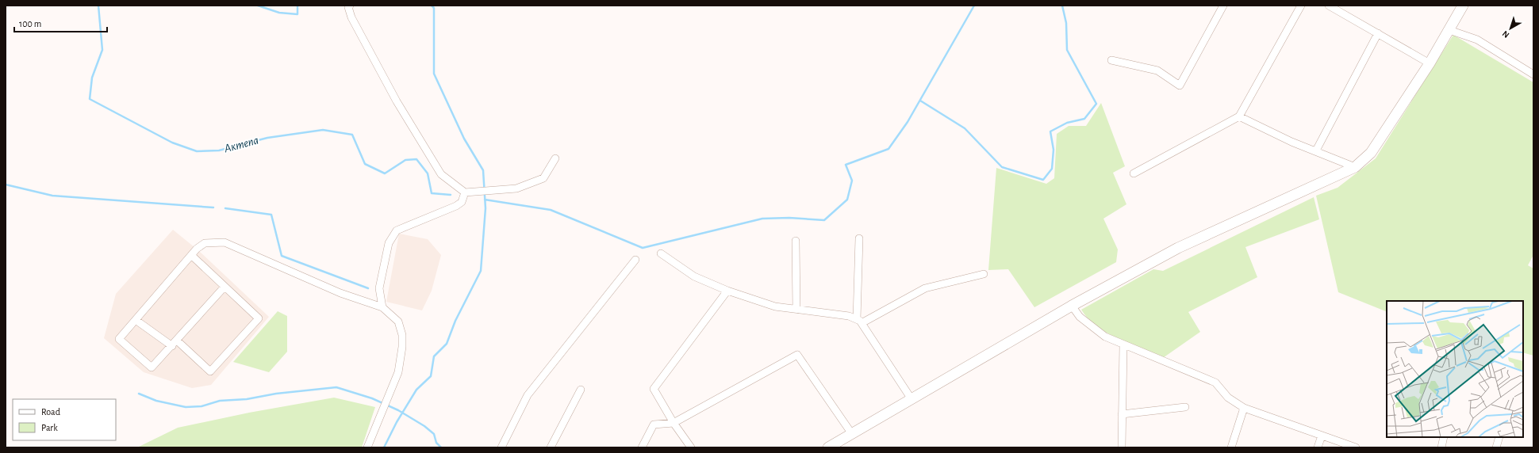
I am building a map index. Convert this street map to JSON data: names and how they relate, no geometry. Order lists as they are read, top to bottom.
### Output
{
  "water": ["Актепа"],
  "legend": ["Road", "Park"],
  "scale_bar": "100 m",
  "north": "bottom left"
}
